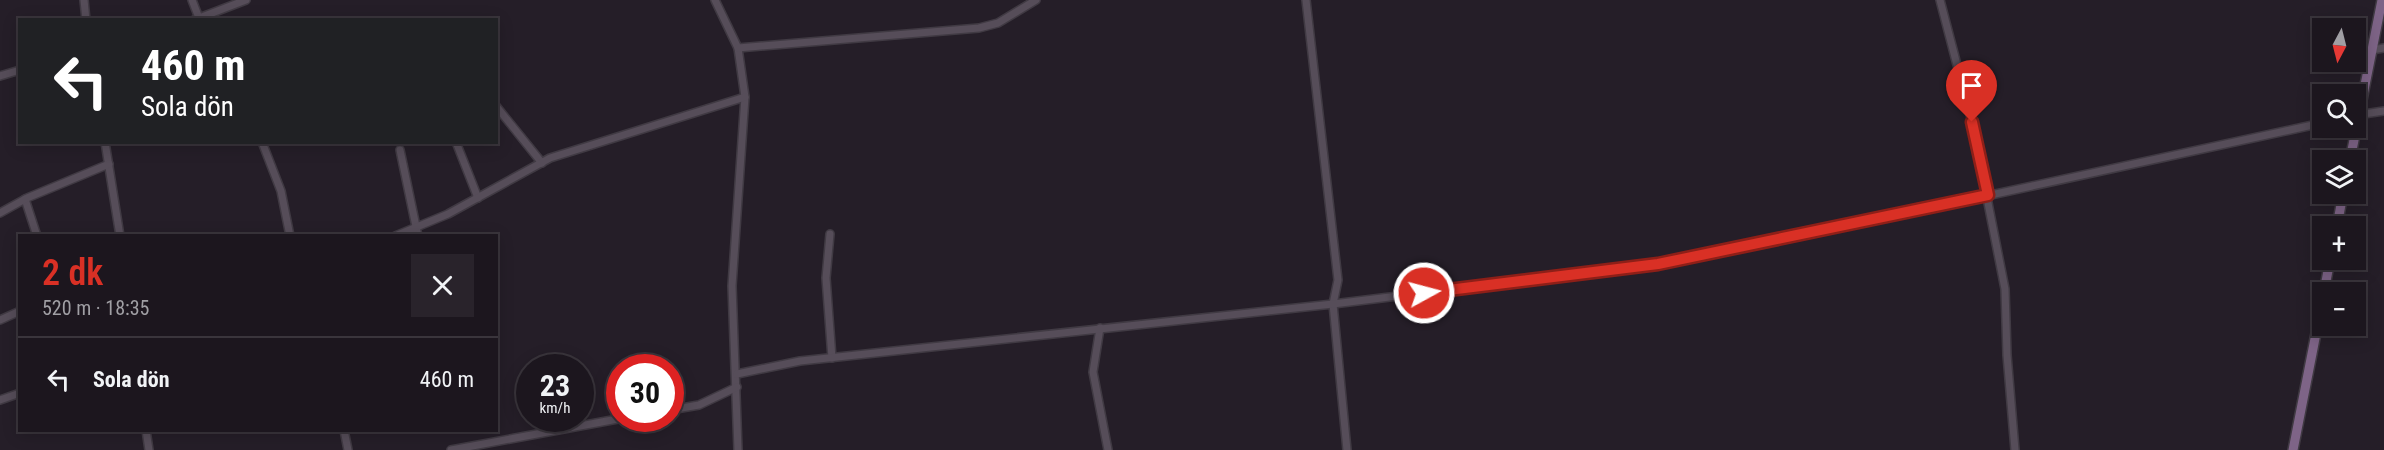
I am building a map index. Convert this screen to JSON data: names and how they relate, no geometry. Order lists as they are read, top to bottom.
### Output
{
  "north": "bottom",
  "page": {
    "map_buttons": ["+", "−"],
    "turn": ["460 m", "Sola dön"],
    "heading": ["2 dk", "520 m · 18:35"],
    "list": [
      {
        "name": "Sola dön",
        "value": "460 m"
      }
    ],
    "speed": "23 km/h",
    "limit": "30"
  }
}
